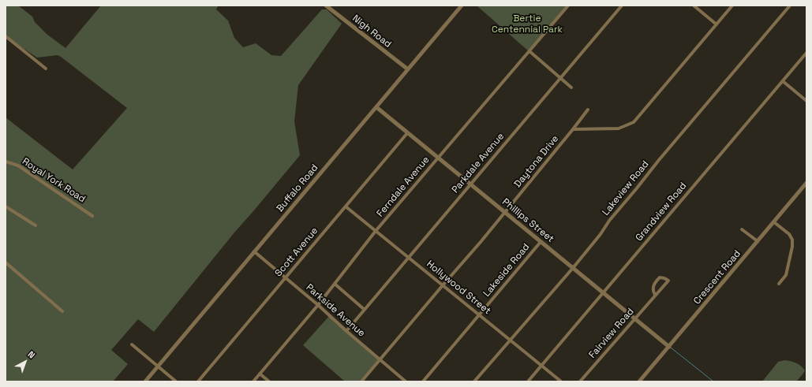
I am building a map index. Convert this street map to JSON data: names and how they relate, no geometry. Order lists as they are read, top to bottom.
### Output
{
  "streets": {
    "street": [
      "Nigh Road",
      "Daytona Drive",
      "Parkdale Avenue",
      "Royal York Road",
      "Ferndale Avenue",
      "Buffalo Road",
      "Lakeview Road",
      "Grandview Road",
      "Phillips Street",
      "Scott Avenue",
      "Lakeside Road",
      "Crescent Road",
      "Hollywood Street",
      "Parkside Avenue",
      "Fairview Road"
    ]
  },
  "crossings": [
    ["Nigh Road", "Buffalo Road"],
    ["Daytona Drive", "Phillips Street"],
    ["Daytona Drive", "Hollywood Street"],
    ["Daytona Drive", "Parkside Avenue"],
    ["Parkdale Avenue", "Phillips Street"],
    ["Parkdale Avenue", "Hollywood Street"],
    ["Parkdale Avenue", "Parkside Avenue"],
    ["Ferndale Avenue", "Phillips Street"],
    ["Ferndale Avenue", "Hollywood Street"],
    ["Ferndale Avenue", "Parkside Avenue"],
    ["Buffalo Road", "Phillips Street"],
    ["Buffalo Road", "Parkside Avenue"],
    ["Lakeview Road", "Phillips Street"],
    ["Lakeview Road", "Hollywood Street"],
    ["Grandview Road", "Phillips Street"],
    ["Grandview Road", "Hollywood Street"],
    ["Phillips Street", "Scott Avenue"],
    ["Phillips Street", "Lakeside Road"],
    ["Phillips Street", "Crescent Road"],
    ["Phillips Street", "Fairview Road"],
    ["Scott Avenue", "Hollywood Street"],
    ["Scott Avenue", "Parkside Avenue"],
    ["Lakeside Road", "Hollywood Street"]
  ],
  "parks": ["Bertie Centennial Park"],
  "north": "top right"
}
